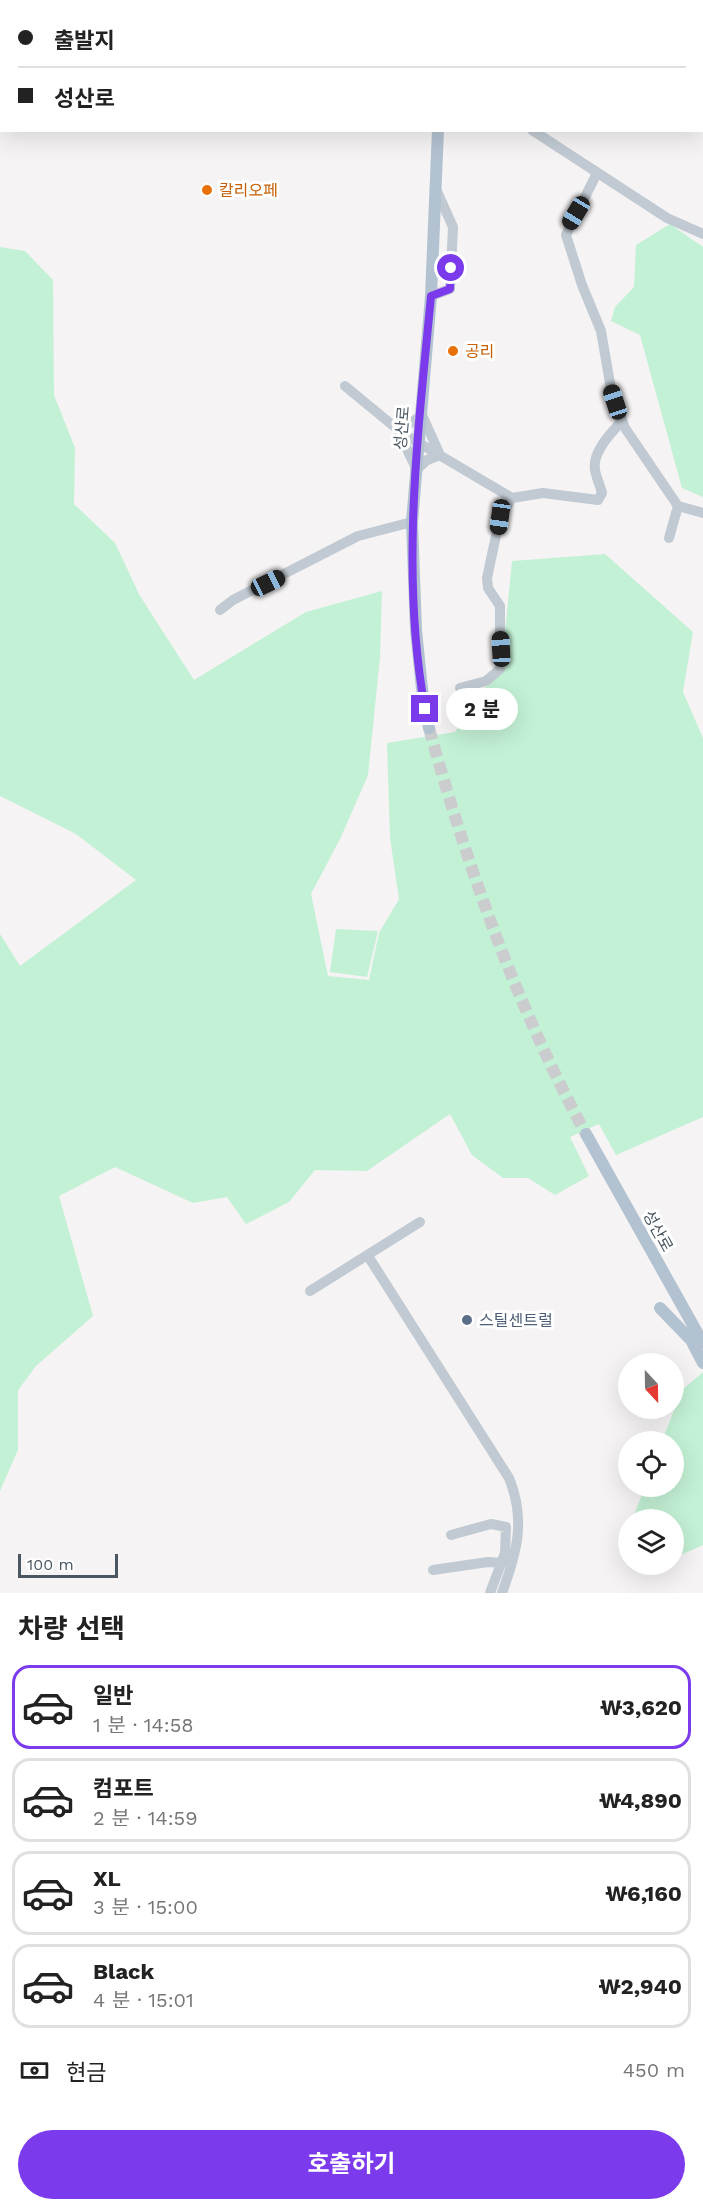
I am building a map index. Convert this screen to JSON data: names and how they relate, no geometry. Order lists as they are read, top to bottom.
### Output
{
  "streets": {
    "main road": ["성산로"]
  },
  "places": ["칼리오페", "공리", "스틸센트럴"],
  "scale_bar": "100 m",
  "north": "bottom",
  "page": {
    "banner": ["출발지", "성산로"],
    "bubble": "2 분",
    "scale": "100 m",
    "heading": "차량 선택",
    "list": [
      {
        "name": "일반",
        "note": "1 분 · 14:58",
        "value": "₩3,620"
      },
      {
        "name": "컴포트",
        "note": "2 분 · 14:59",
        "value": "₩4,890"
      },
      {
        "name": "XL",
        "note": "3 분 · 15:00",
        "value": "₩6,160"
      },
      {
        "name": "Black",
        "note": "4 분 · 15:01",
        "value": "₩2,940"
      }
    ],
    "pay": ["현금", "450 m"],
    "buttons": "호출하기"
  }
}
